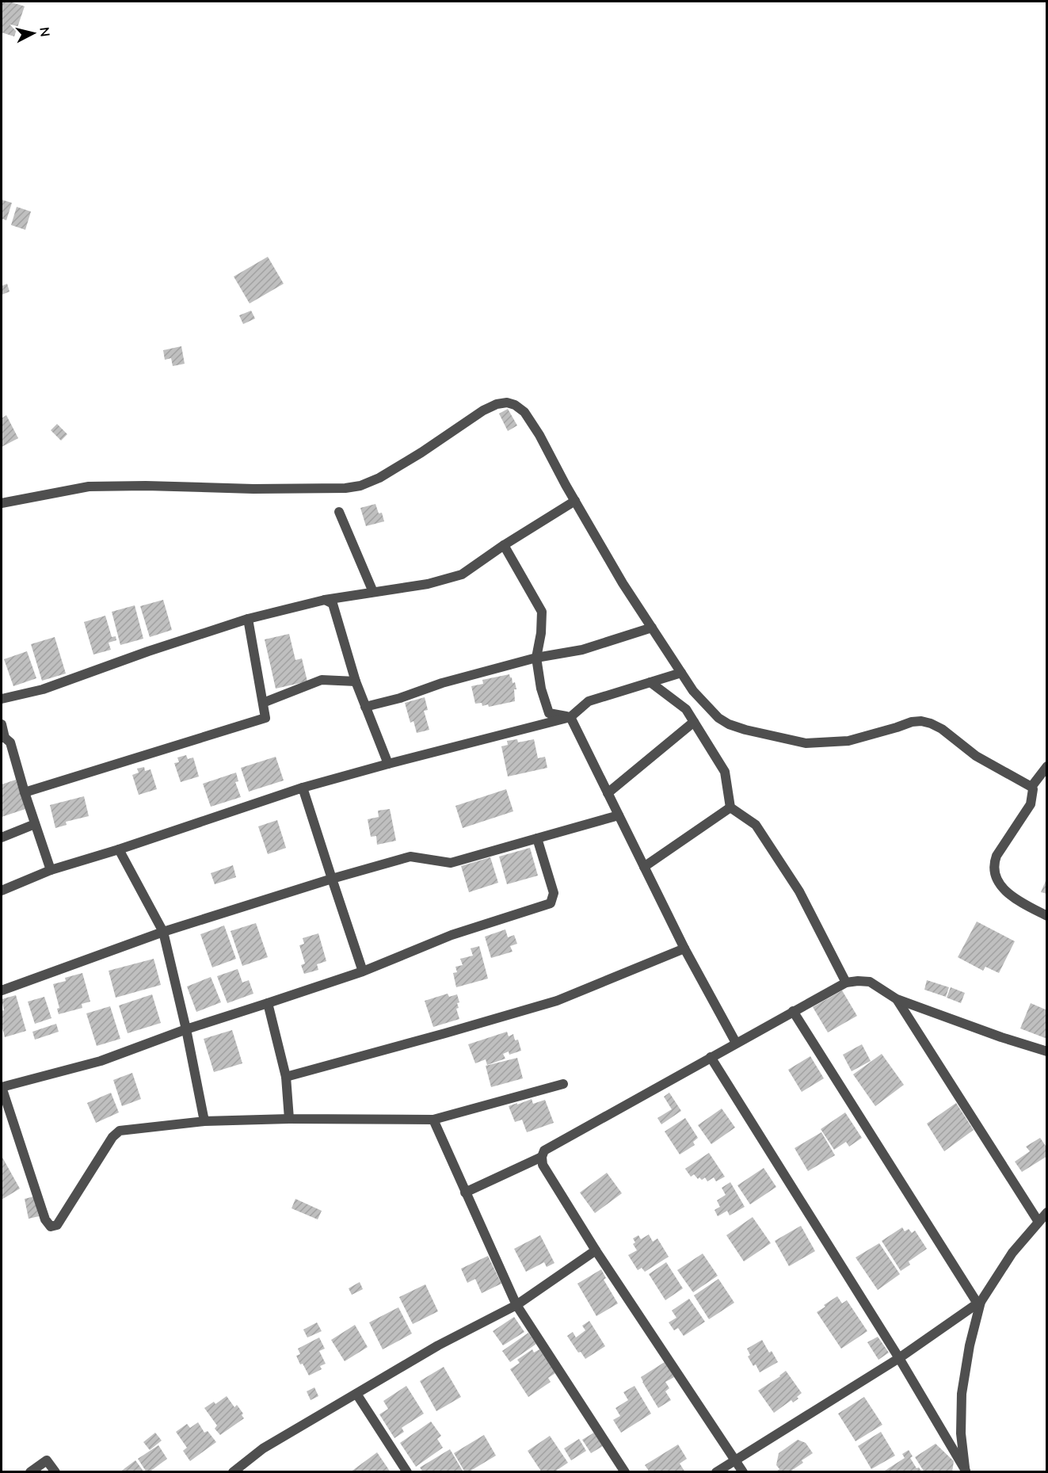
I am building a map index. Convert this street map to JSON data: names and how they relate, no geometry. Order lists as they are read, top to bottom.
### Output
{
  "north": "right"
}
